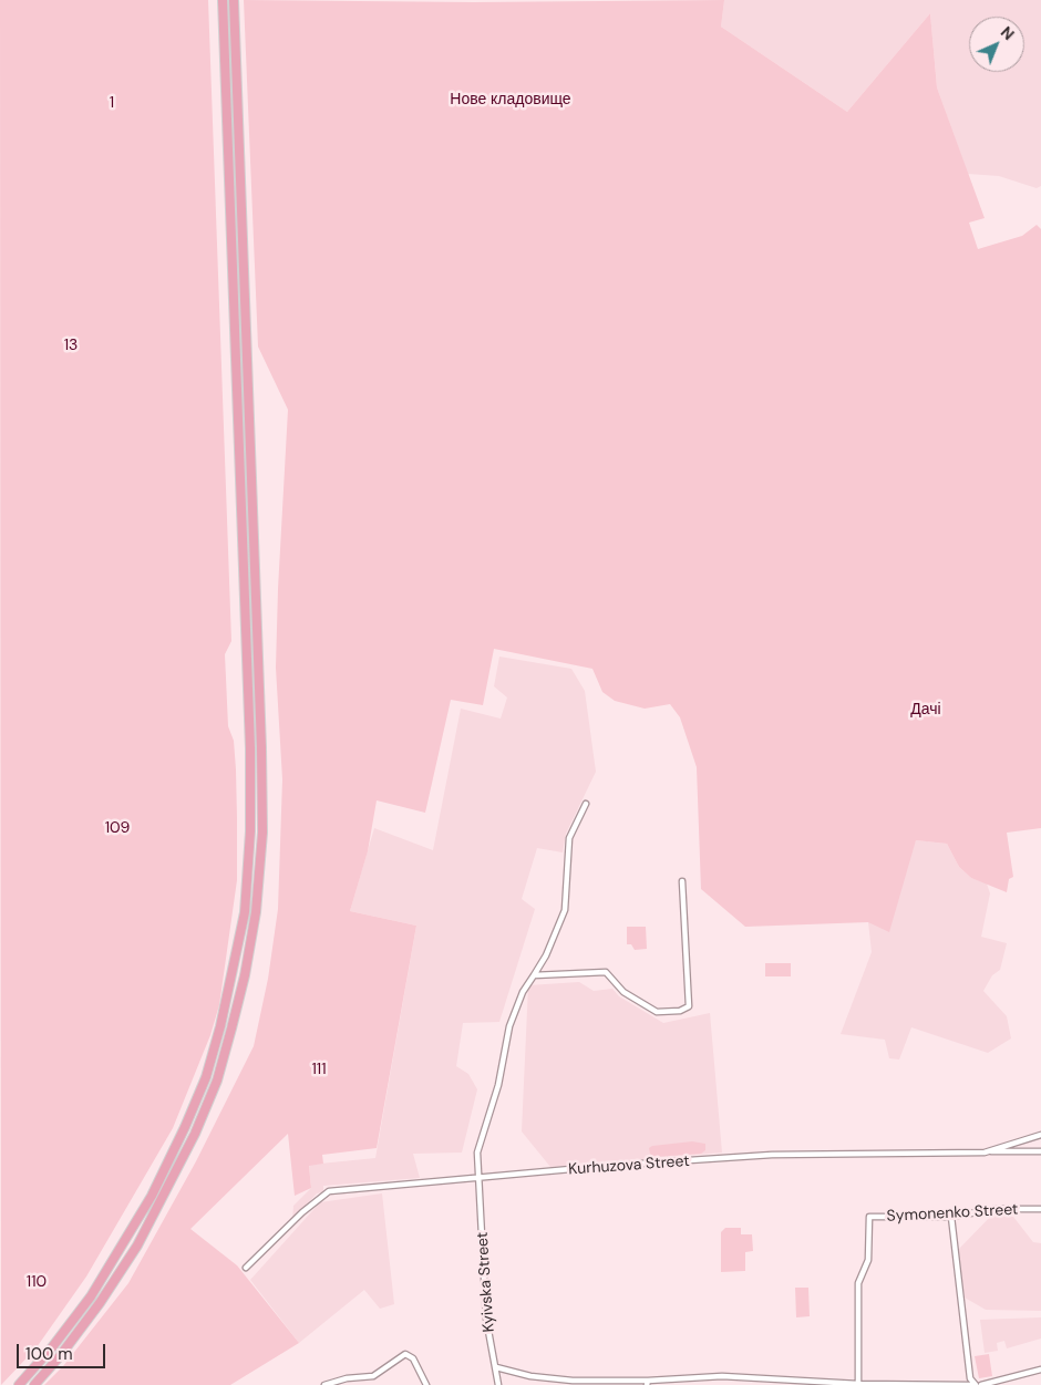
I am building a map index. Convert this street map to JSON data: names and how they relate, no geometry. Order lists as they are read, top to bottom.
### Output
{
  "streets": {
    "street": ["Kurhuzova Street", "Symonenko Street", "Kyivska Street"]
  },
  "crossings": [
    ["Kurhuzova Street", "Kyivska Street"]
  ],
  "parks": [
    "Нове кладовище",
    "1",
    "13",
    "Дачі",
    "109",
    "111",
    "110"
  ],
  "scale_bar": "100 m",
  "north": "top right"
}
